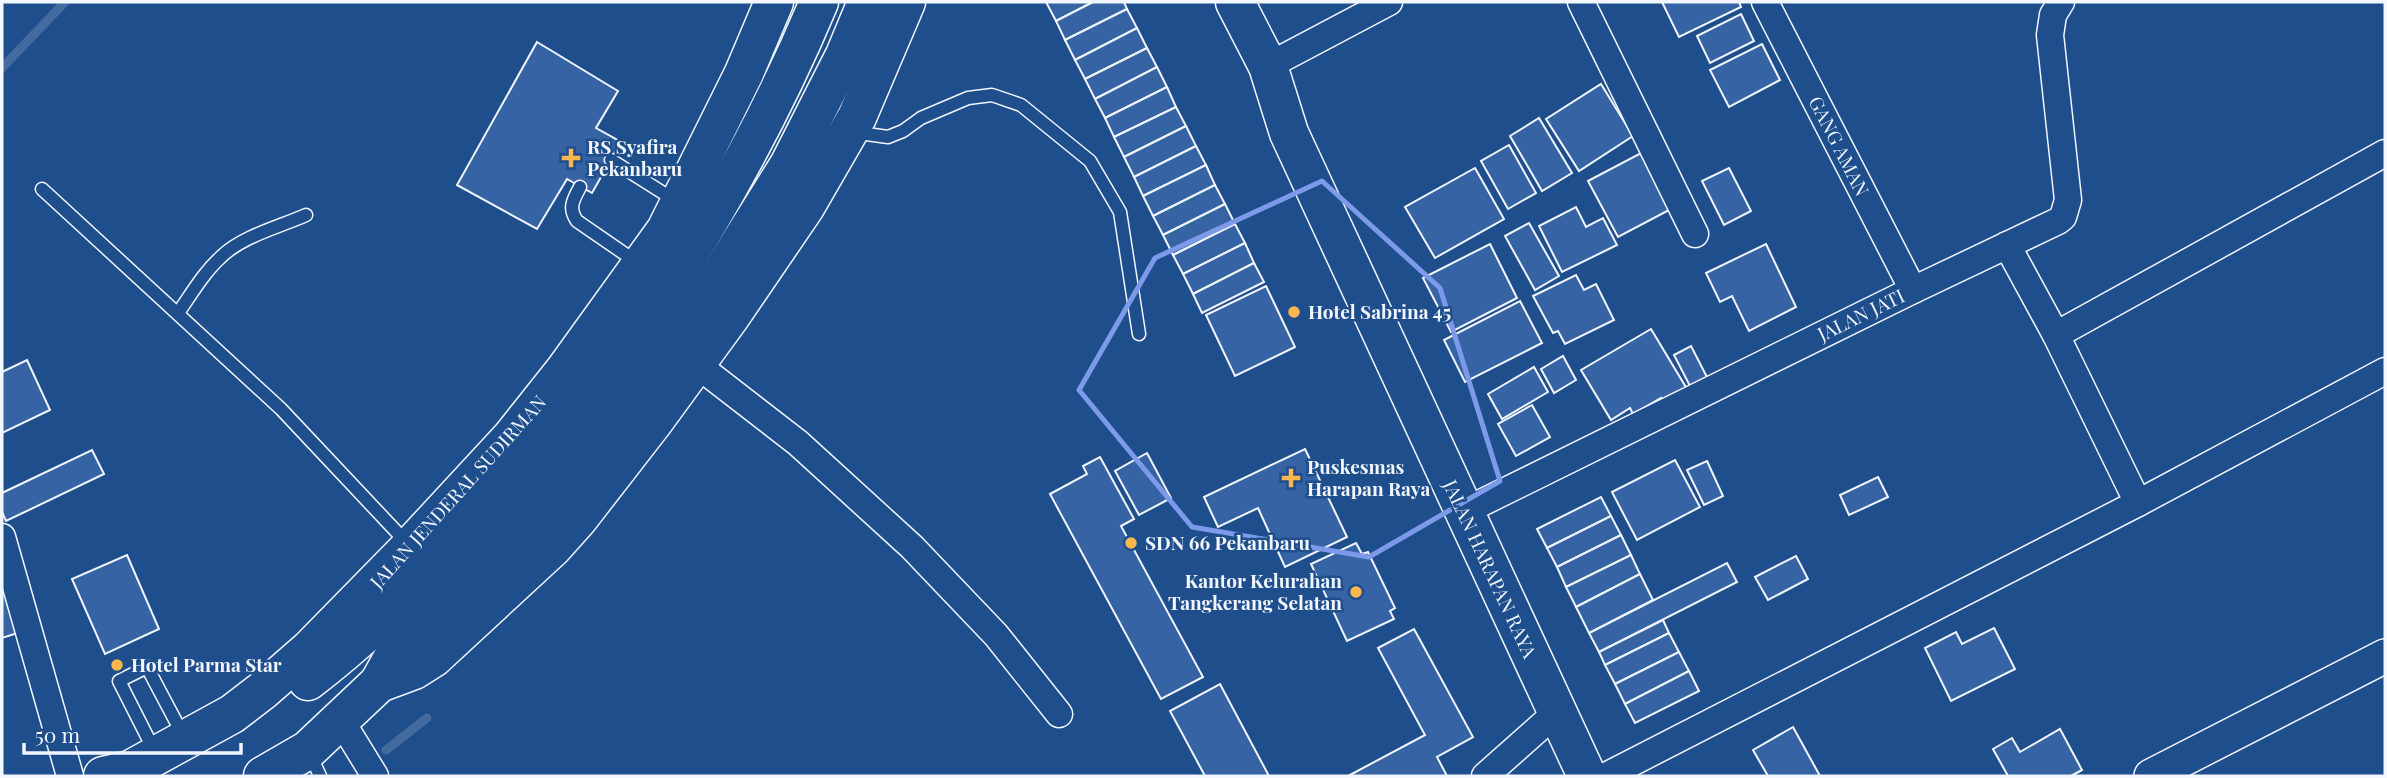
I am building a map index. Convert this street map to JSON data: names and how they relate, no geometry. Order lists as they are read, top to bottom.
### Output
{
  "streets": {
    "main road": ["JALAN JENDERAL SUDIRMAN", "JALAN HARAPAN RAYA"],
    "street": ["GANG AMAN", "JALAN JATI"]
  },
  "crossings": [
    ["GANG AMAN", "JALAN JATI"],
    ["JALAN JATI", "JALAN HARAPAN RAYA"]
  ],
  "places": {
    "health": ["RS Syafira Pekanbaru", "Puskesmas Harapan Raya"],
    "other": [
      "Hotel Sabrina 45",
      "SDN 66 Pekanbaru",
      "Kantor Kelurahan Tangkerang Selatan",
      "Hotel Parma Star"
    ]
  },
  "scale_bar": "50 m"
}
